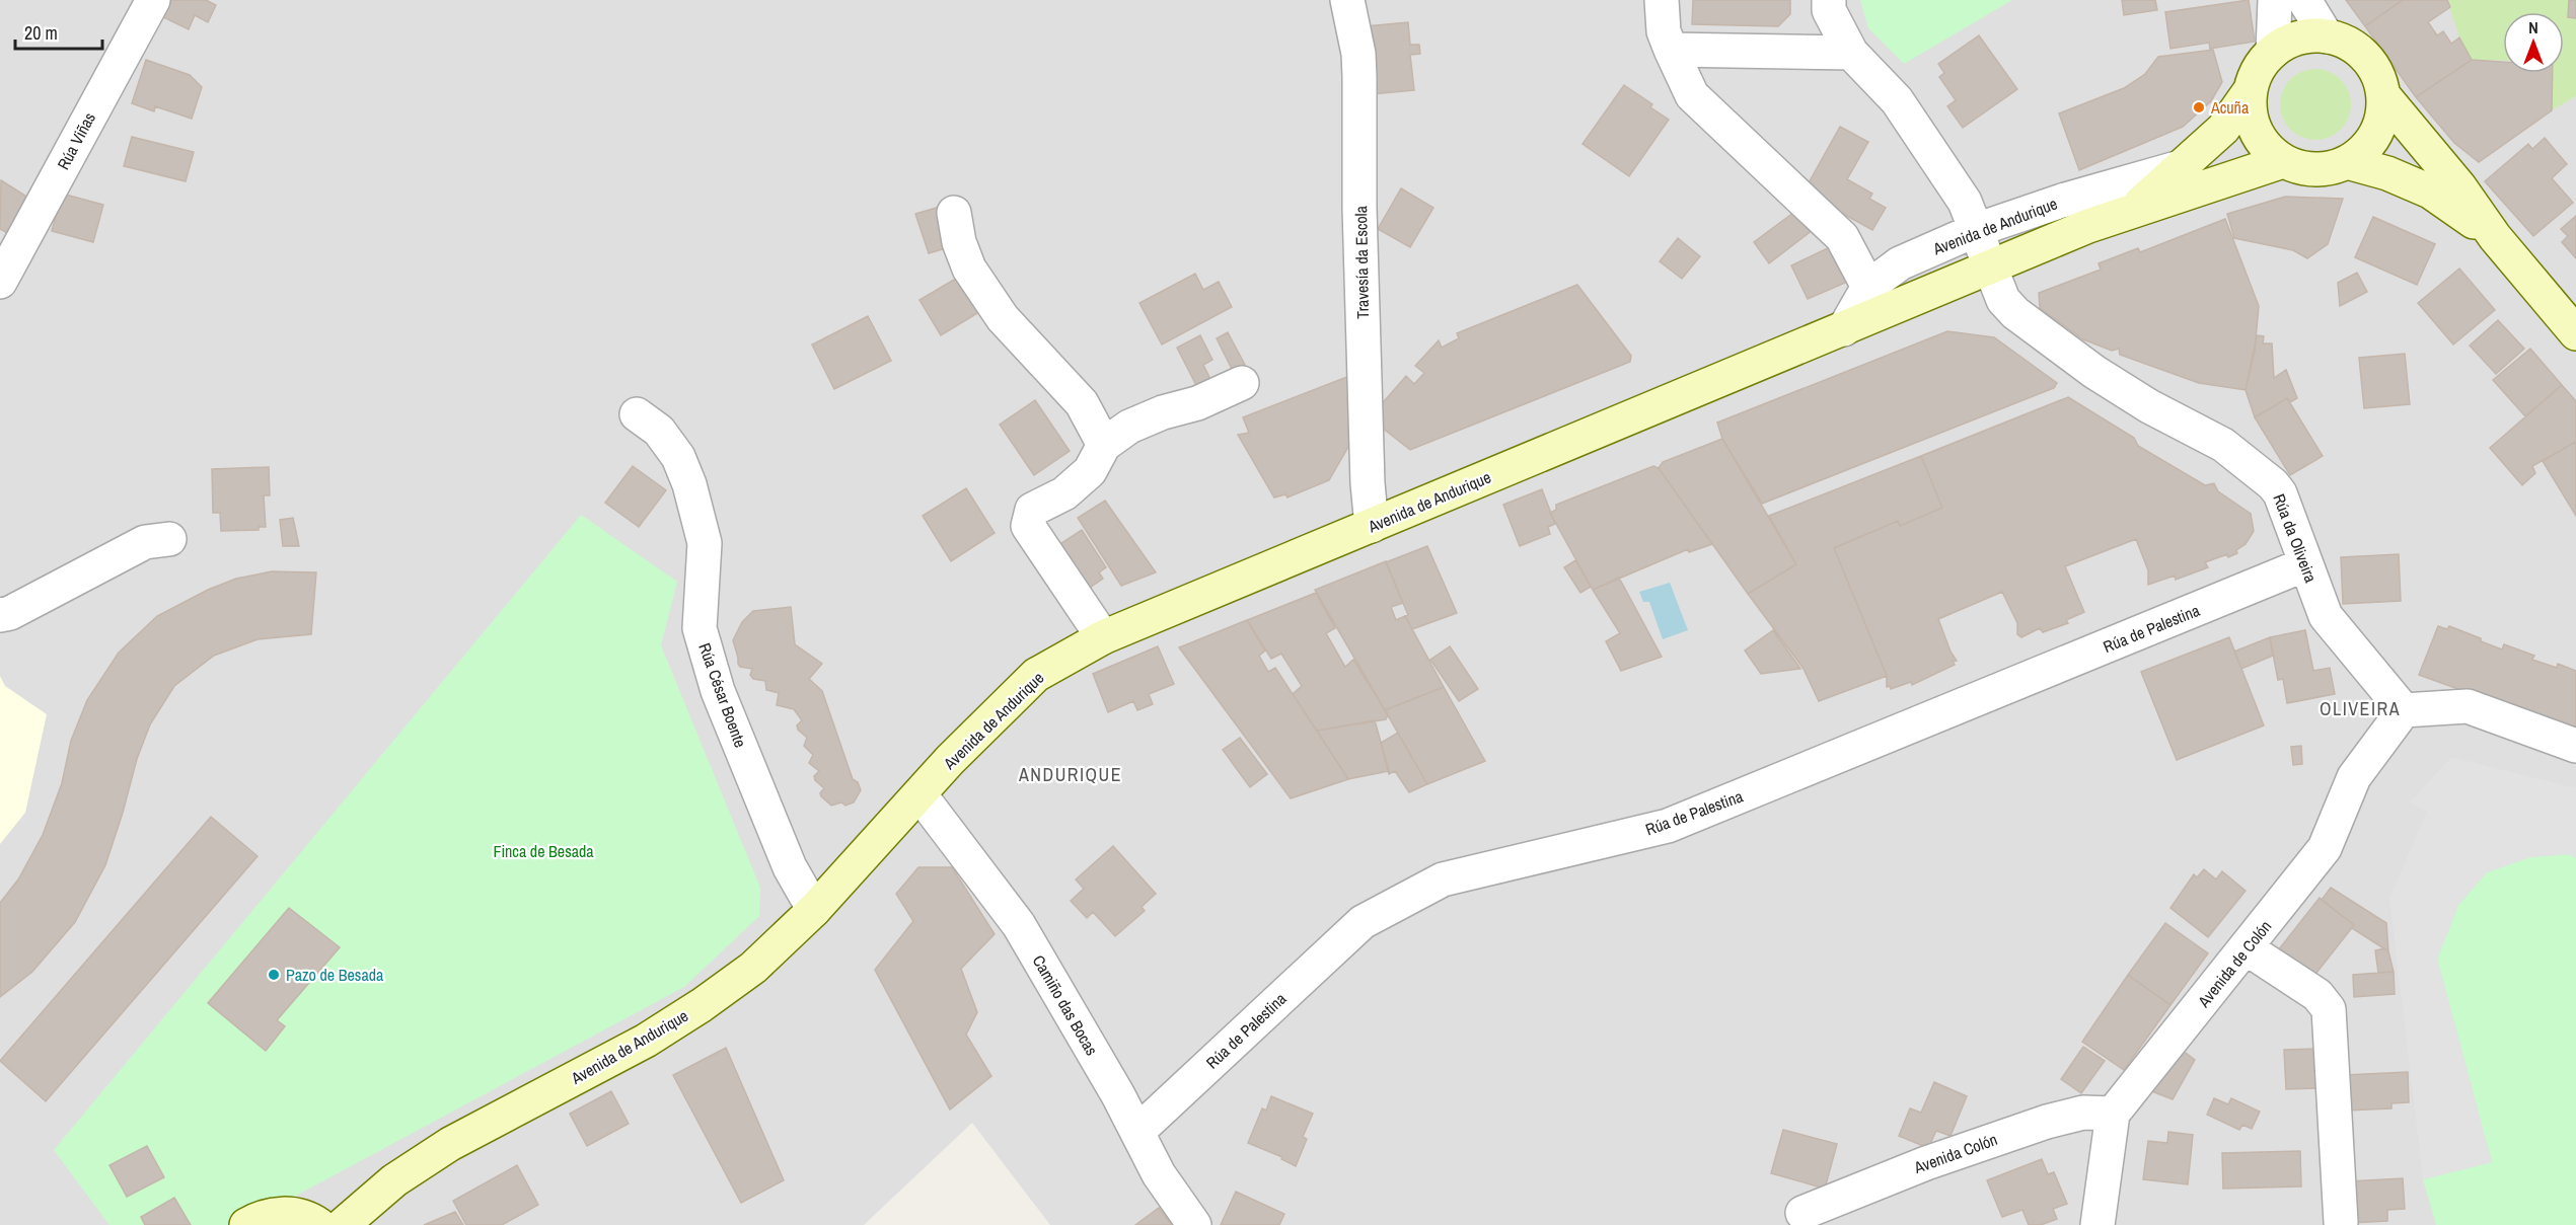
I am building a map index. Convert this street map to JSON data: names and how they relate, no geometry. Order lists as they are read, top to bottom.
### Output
{
  "streets": {
    "main road": ["Avenida de Andurique"],
    "street": [
      "Rúa Viñas",
      "Travesía da Escola",
      "Rúa da Oliveira",
      "Rúa de Palestina",
      "Rúa César Boente",
      "Avenida de Colón",
      "Camiño das Bocas",
      "Avenida Colón"
    ]
  },
  "crossings": [
    ["Avenida de Andurique", "Travesía da Escola"],
    ["Avenida de Andurique", "Rúa da Oliveira"],
    ["Avenida de Andurique", "Rúa César Boente"],
    ["Avenida de Andurique", "Camiño das Bocas"],
    ["Rúa da Oliveira", "Rúa de Palestina"],
    ["Rúa da Oliveira", "Avenida de Colón"],
    ["Rúa de Palestina", "Camiño das Bocas"],
    ["Avenida de Colón", "Avenida Colón"]
  ],
  "districts": ["OLIVEIRA", "ANDURIQUE"],
  "parks": ["Finca de Besada"],
  "places": ["Acuña", "Pazo de Besada"],
  "scale_bar": "20 m",
  "north": "top"
}
